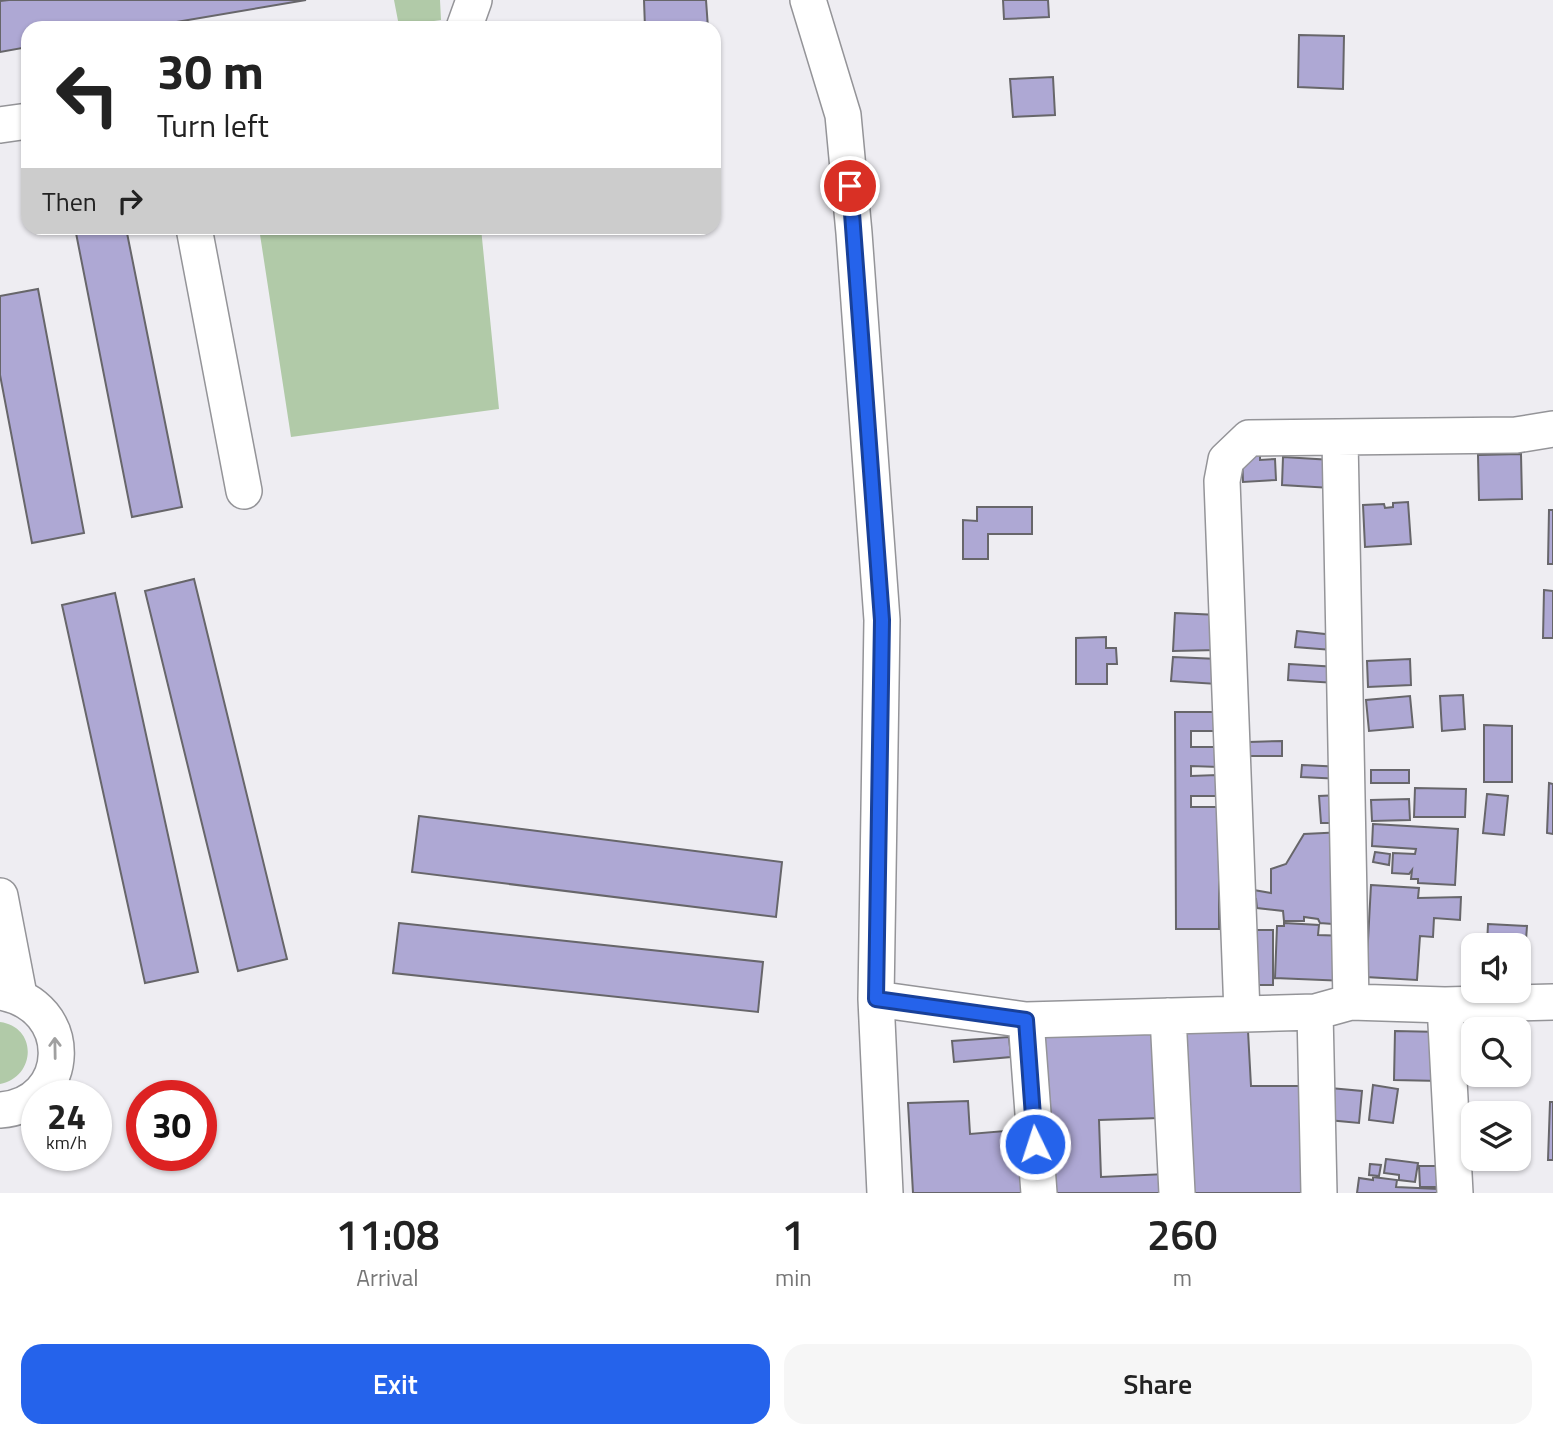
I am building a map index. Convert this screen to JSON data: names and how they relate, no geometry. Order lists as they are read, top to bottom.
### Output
{
  "page": {
    "turn": ["30 m", "Turn left"],
    "then": "Then",
    "speed": "24 km/h",
    "limit": "30",
    "eta": [
      "11:08",
      "Arrival",
      "1",
      "min",
      "260",
      "m"
    ],
    "buttons": ["Exit", "Share"]
  }
}
